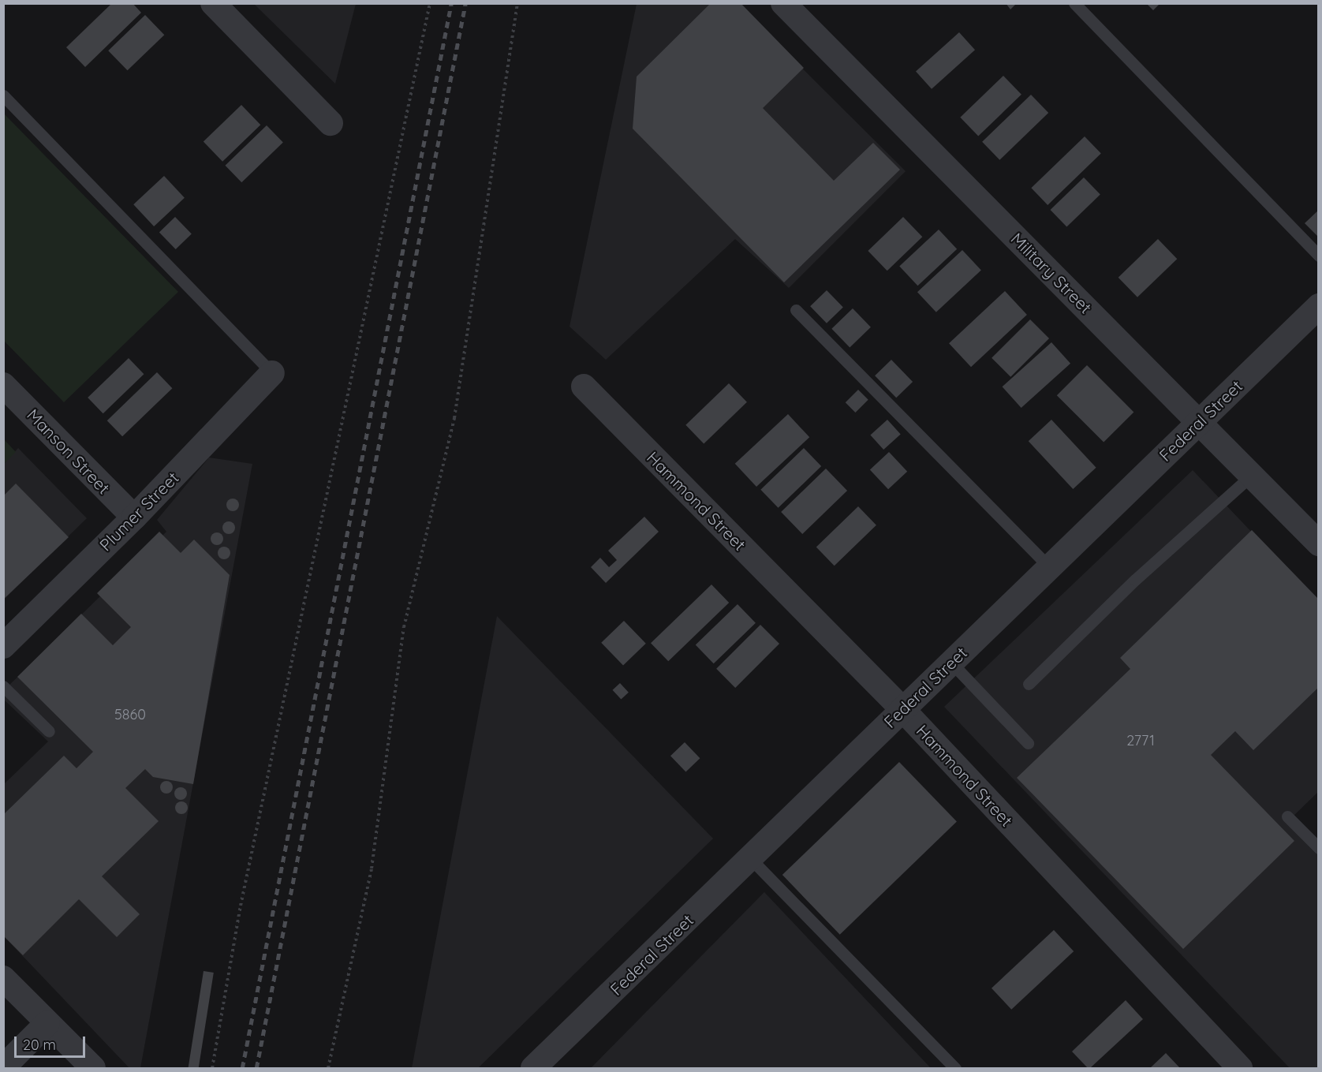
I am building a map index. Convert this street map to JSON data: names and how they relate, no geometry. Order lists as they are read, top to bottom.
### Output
{
  "streets": {
    "street": [
      "Military Street",
      "Federal Street",
      "Manson Street",
      "Hammond Street",
      "Plumer Street"
    ]
  },
  "crossings": [
    ["Military Street", "Federal Street"],
    ["Federal Street", "Hammond Street"],
    ["Manson Street", "Plumer Street"]
  ],
  "house_numbers": ["5860", "2771"],
  "scale_bar": "20 m"
}
